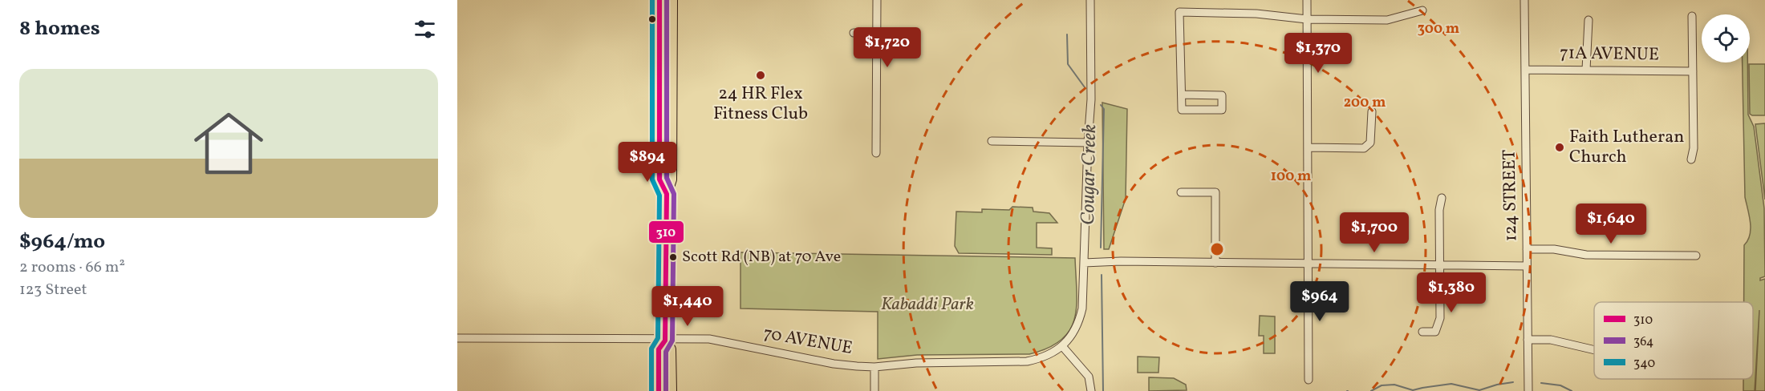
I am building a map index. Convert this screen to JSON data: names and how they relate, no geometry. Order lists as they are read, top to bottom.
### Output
{
  "streets": {
    "street": ["71A AVENUE", "124 STREET", "70 AVENUE"]
  },
  "crossings": [
    ["71A AVENUE", "124 STREET"]
  ],
  "water": ["Cougar Creek"],
  "parks": ["Kabaddi Park"],
  "places": ["24 HR Flex Fitness Club", "Faith Lutheran Church", "Scott Rd (NB) at 70 Ave"],
  "lines": ["transit line 310", "transit line 364", "transit line 340"],
  "legend": ["310", "364", "340"],
  "page": {
    "heading": "8 homes",
    "price": [
      "$1,720",
      "$1,370",
      "$894",
      "$1,640",
      "$1,700",
      "$1,380",
      "$964",
      "$1,440"
    ],
    "list": [
      {
        "name": "$964/mo",
        "note": "2 rooms · 66 m² · 123 Street"
      }
    ]
  },
  "rings": ["300 m", "200 m", "100 m"]
}
